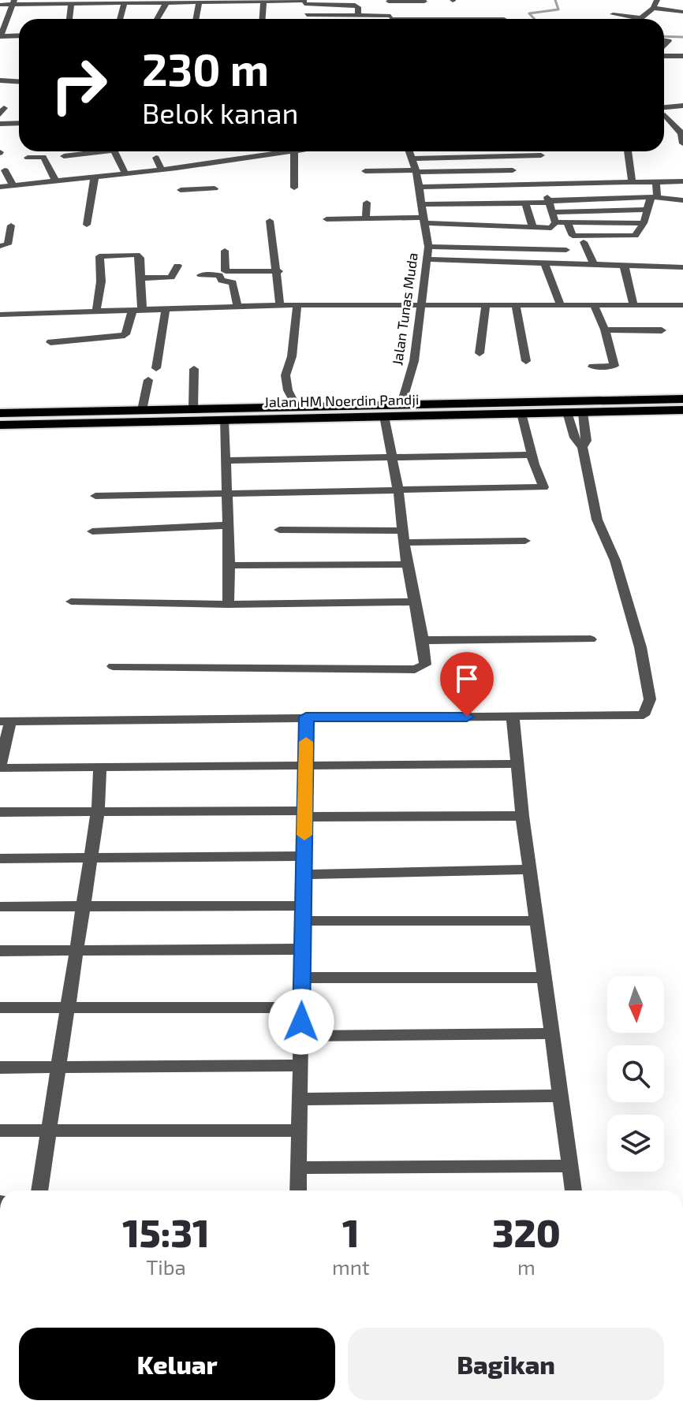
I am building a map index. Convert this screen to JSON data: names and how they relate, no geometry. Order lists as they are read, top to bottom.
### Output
{
  "streets": {
    "main road": ["Jalan HM Noerdin Pandji"],
    "street": ["Jalan Tunas Muda"]
  },
  "crossings": [
    ["Jalan Tunas Muda", "Jalan HM Noerdin Pandji"]
  ],
  "north": "bottom",
  "page": {
    "turn": ["230 m", "Belok kanan"],
    "eta": [
      "15:31",
      "Tiba",
      "1",
      "mnt",
      "320",
      "m"
    ],
    "buttons": ["Keluar", "Bagikan"]
  }
}
